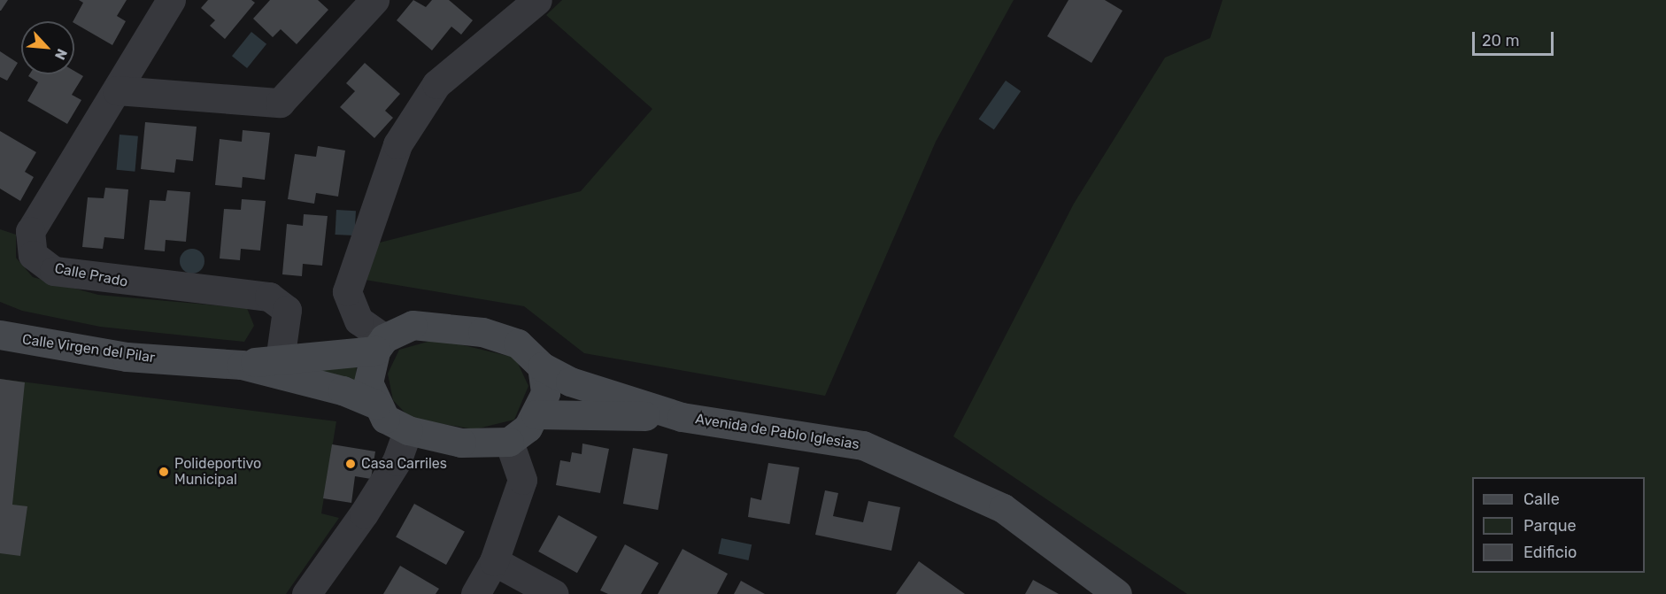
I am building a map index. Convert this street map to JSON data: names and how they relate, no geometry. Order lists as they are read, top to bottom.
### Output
{
  "streets": {
    "main road": ["Calle Virgen del Pilar", "Avenida de Pablo Iglesias"],
    "street": ["Calle Prado"]
  },
  "crossings": [
    ["Calle Prado", "Calle Virgen del Pilar"],
    ["Calle Virgen del Pilar", "Avenida de Pablo Iglesias"]
  ],
  "places": ["Casa Carriles", "Polideportivo Municipal"],
  "legend": ["Calle", "Parque", "Edificio"],
  "scale_bar": "20 m",
  "north": "bottom right"
}
